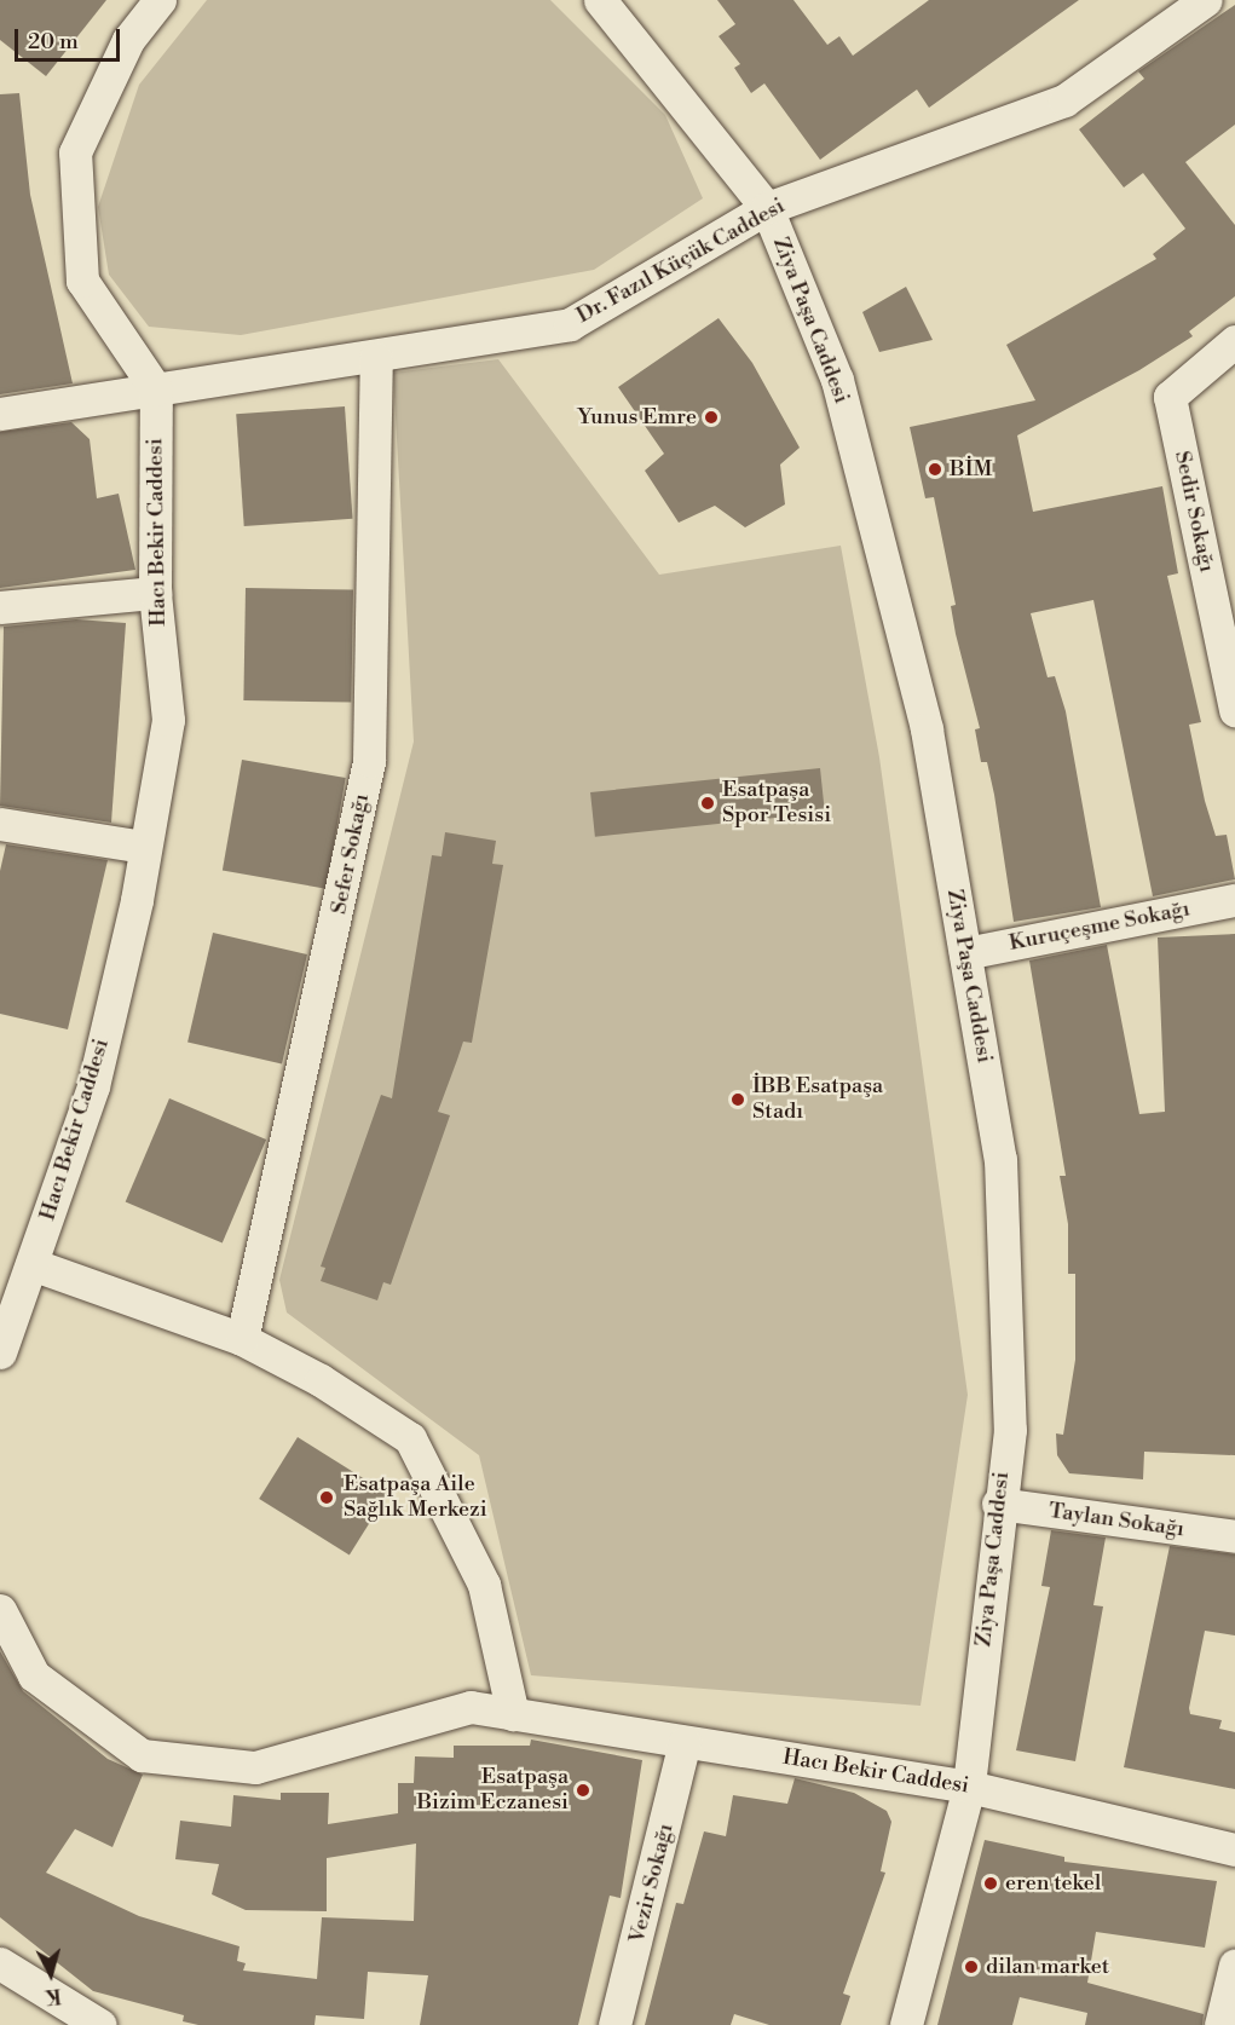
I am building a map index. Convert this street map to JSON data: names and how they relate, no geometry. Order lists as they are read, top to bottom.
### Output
{
  "streets": {
    "street": [
      "Dr. Fazıl Küçük Caddesi",
      "Ziya Paşa Caddesi",
      "Sedir Sokağı",
      "Hacı Bekir Caddesi",
      "Sefer Sokağı",
      "Kuruçeşme Sokağı",
      "Taylan Sokağı",
      "Vezir Sokağı"
    ]
  },
  "crossings": [
    ["Dr. Fazıl Küçük Caddesi", "Ziya Paşa Caddesi"],
    ["Dr. Fazıl Küçük Caddesi", "Hacı Bekir Caddesi"],
    ["Dr. Fazıl Küçük Caddesi", "Sefer Sokağı"],
    ["Ziya Paşa Caddesi", "Hacı Bekir Caddesi"],
    ["Ziya Paşa Caddesi", "Kuruçeşme Sokağı"],
    ["Ziya Paşa Caddesi", "Taylan Sokağı"],
    ["Hacı Bekir Caddesi", "Vezir Sokağı"]
  ],
  "places": [
    "Yunus Emre",
    "BİM",
    "Esatpaşa Spor Tesisi",
    "İBB Esatpaşa Stadı",
    "Esatpaşa Aile Sağlık Merkezi",
    "Esatpaşa Bizim Eczanesi",
    "eren tekel",
    "dilan market"
  ],
  "scale_bar": "20 m",
  "north": "bottom"
}
